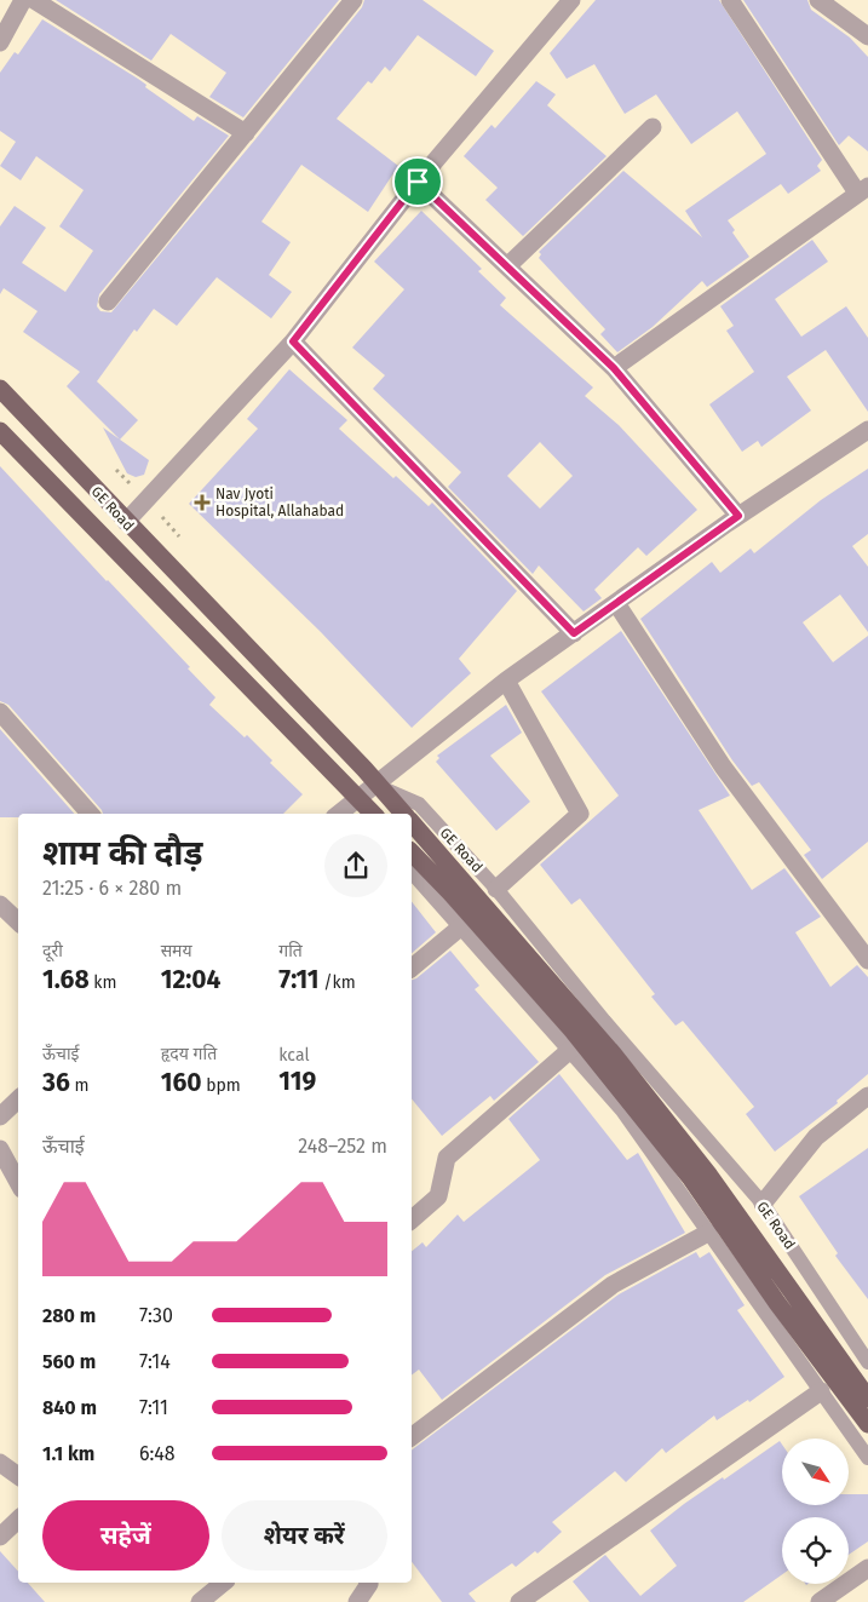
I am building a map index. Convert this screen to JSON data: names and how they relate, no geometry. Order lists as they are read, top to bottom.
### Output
{
  "streets": {
    "main road": ["GE Road"]
  },
  "places": {
    "health": ["Nav Jyoti Hospital, Allahabad"]
  },
  "north": "bottom right",
  "page": {
    "heading": ["शाम की दौड़", "21:25 · 6 × 280 m"],
    "stats": [
      ["दूरी", "1.68 km"],
      ["समय", "12:04"],
      ["गति", "7:11 /km"],
      ["ऊँचाई", "36 m"],
      ["हृदय गति", "160 bpm"],
      ["kcal", "119"]
    ],
    "chart": ["ऊँचाई", "248–252 m"],
    "list": [
      {
        "name": "280 m",
        "note": "7:30"
      },
      {
        "name": "560 m",
        "note": "7:14"
      },
      {
        "name": "840 m",
        "note": "7:11"
      },
      {
        "name": "1.1 km",
        "note": "6:48"
      }
    ],
    "buttons": ["सहेजें", "शेयर करें"]
  }
}
